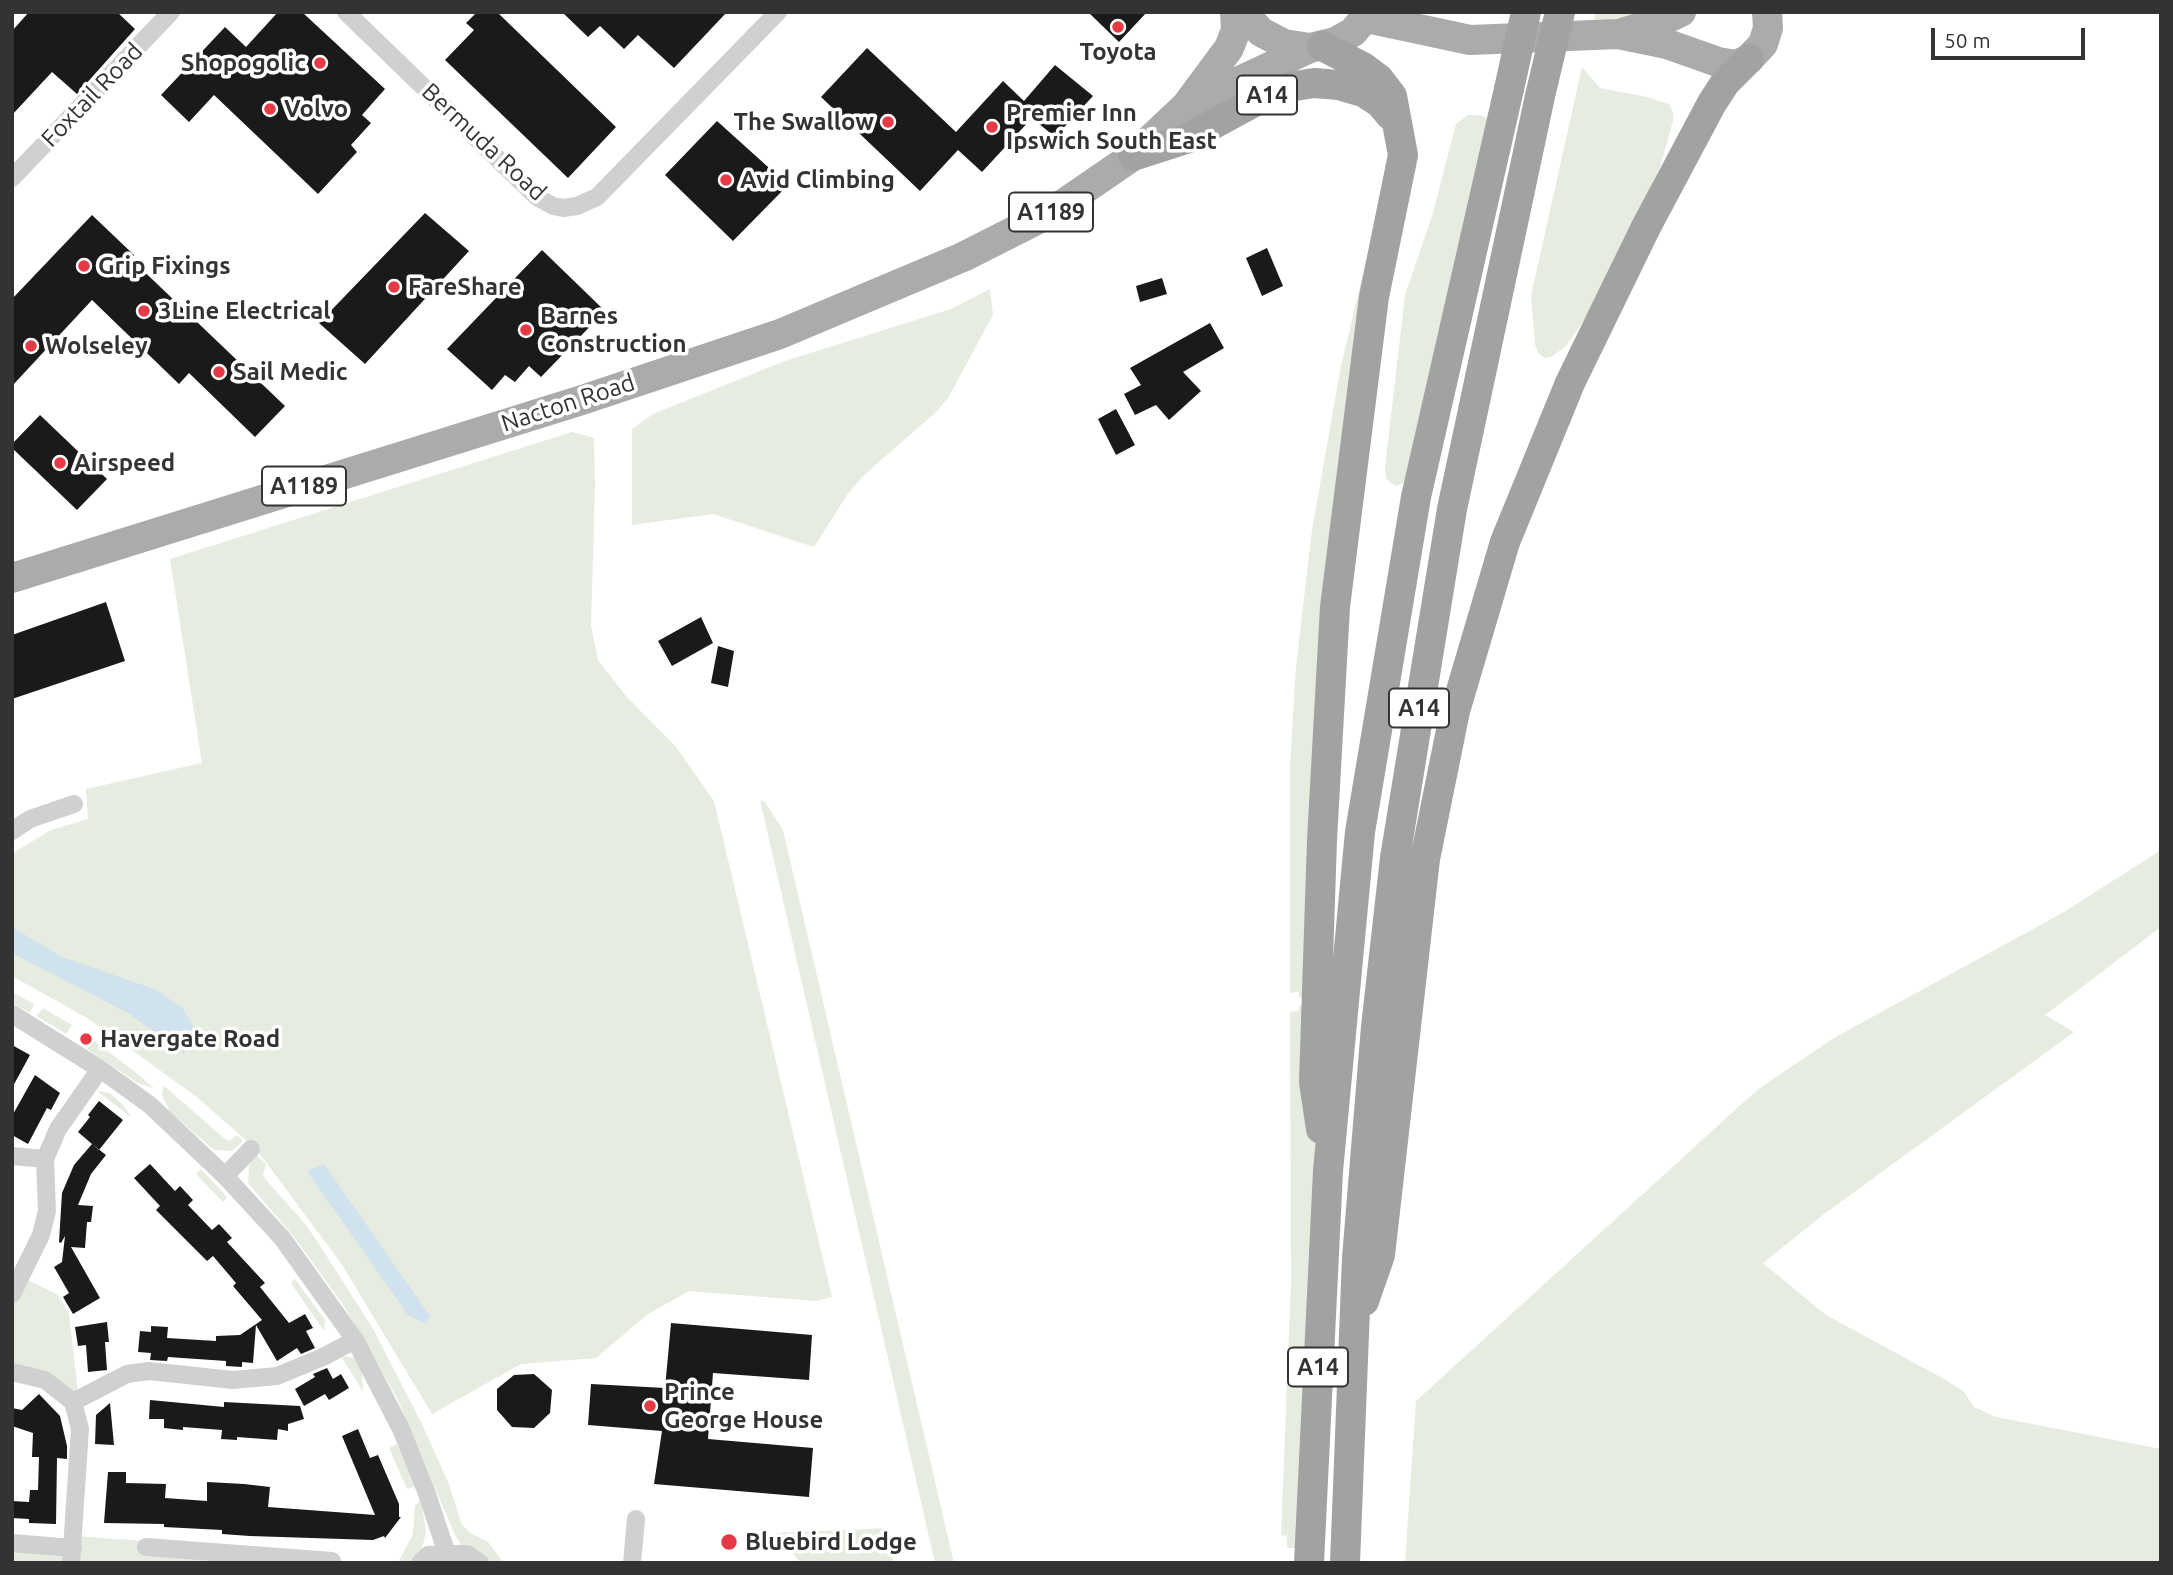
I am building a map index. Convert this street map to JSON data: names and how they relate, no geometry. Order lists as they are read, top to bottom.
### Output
{
  "streets": {
    "highway": ["A14"],
    "main road": ["A1189", "Nacton Road"],
    "street": ["Foxtail Road", "Bermuda Road"]
  },
  "crossings": [
    ["A14", "Nacton Road"]
  ],
  "places": [
    "Toyota",
    "Shopogolic",
    "Volvo",
    "The Swallow",
    "Premier Inn Ipswich South East",
    "Avid Climbing",
    "Grip Fixings",
    "FareShare",
    "3Line Electrical",
    "Barnes Construction",
    "Wolseley",
    "Sail Medic",
    "Airspeed",
    "Havergate Road",
    "Prince George House",
    "Bluebird Lodge"
  ],
  "scale_bar": "50 m"
}
